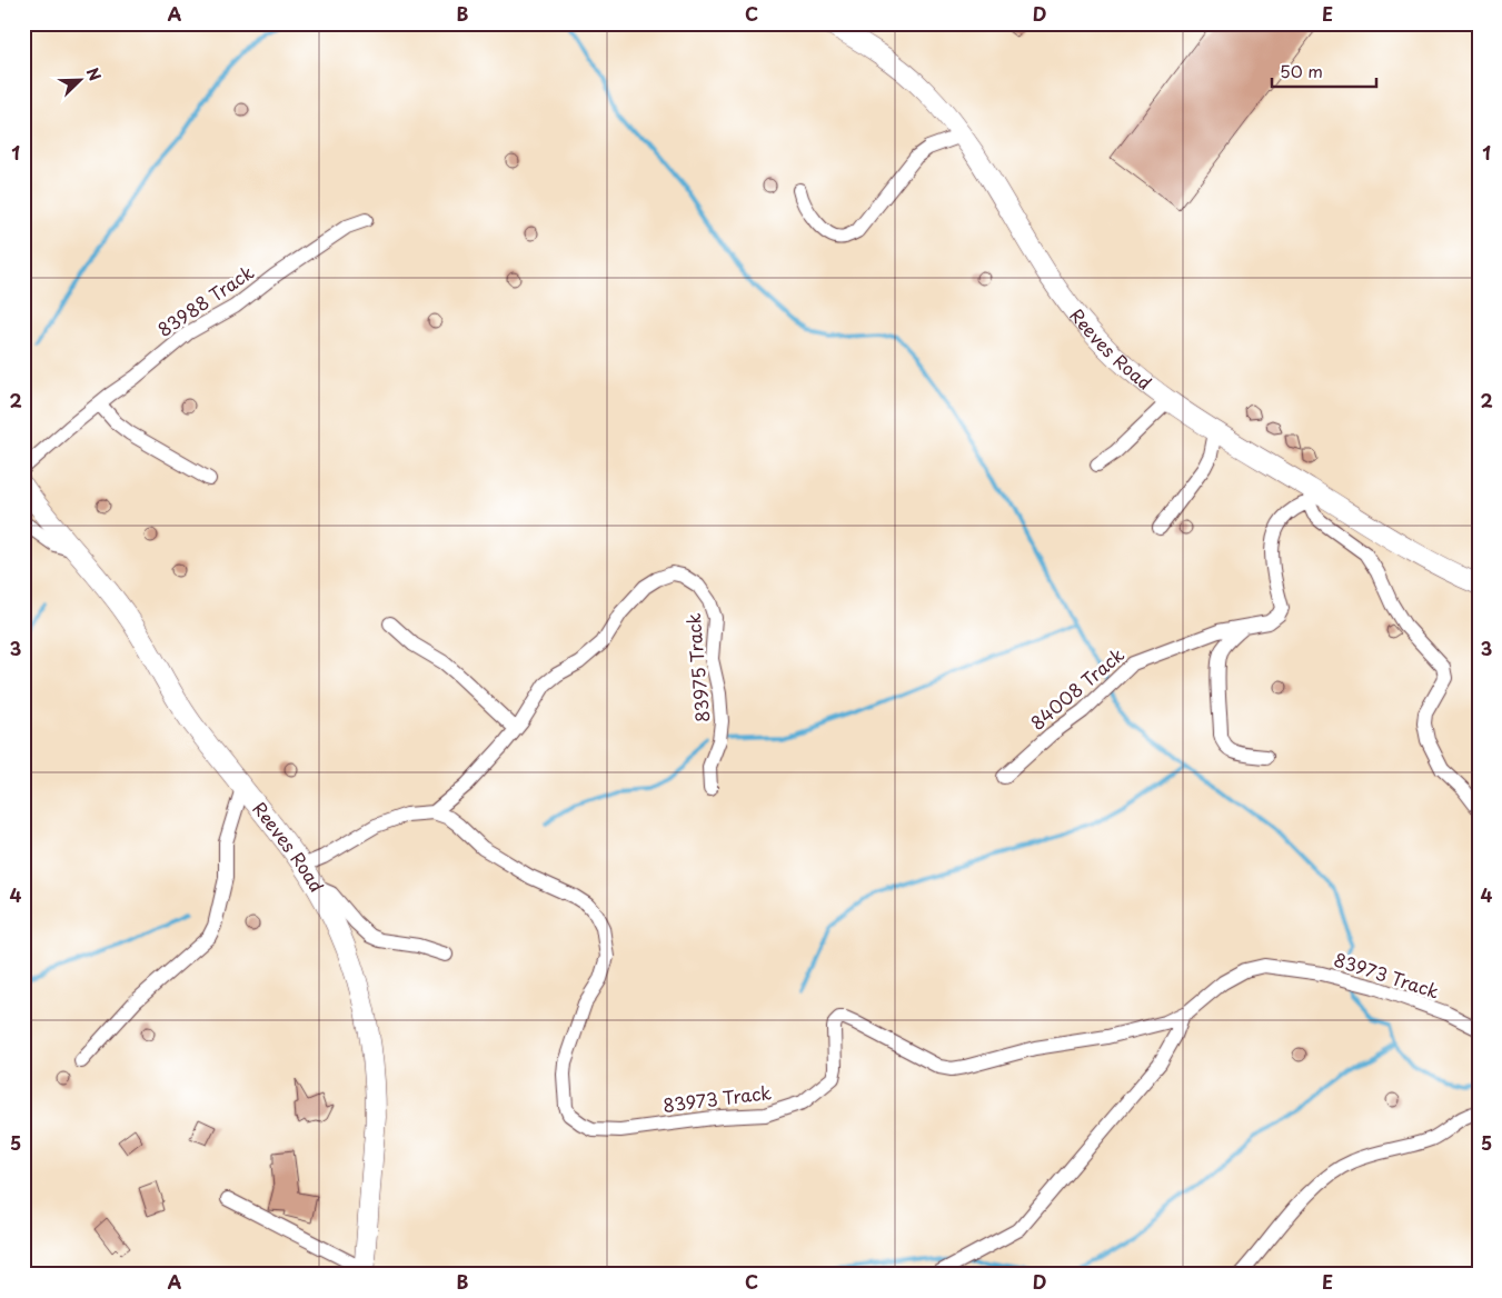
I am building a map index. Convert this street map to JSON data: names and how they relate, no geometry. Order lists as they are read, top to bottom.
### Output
{
  "streets": {
    "street": [
      "83988 Track",
      "Reeves Road",
      "83975 Track",
      "84008 Track",
      "83973 Track"
    ]
  },
  "crossings": [
    ["Reeves Road", "84008 Track"],
    ["Reeves Road", "83973 Track"],
    ["83975 Track", "83973 Track"]
  ],
  "scale_bar": "50 m",
  "north": "top right",
  "grid": {
    "columns": [
      "A",
      "B",
      "C",
      "D",
      "E"
    ],
    "rows": [
      "1",
      "2",
      "3",
      "4",
      "5"
    ]
  }
}
